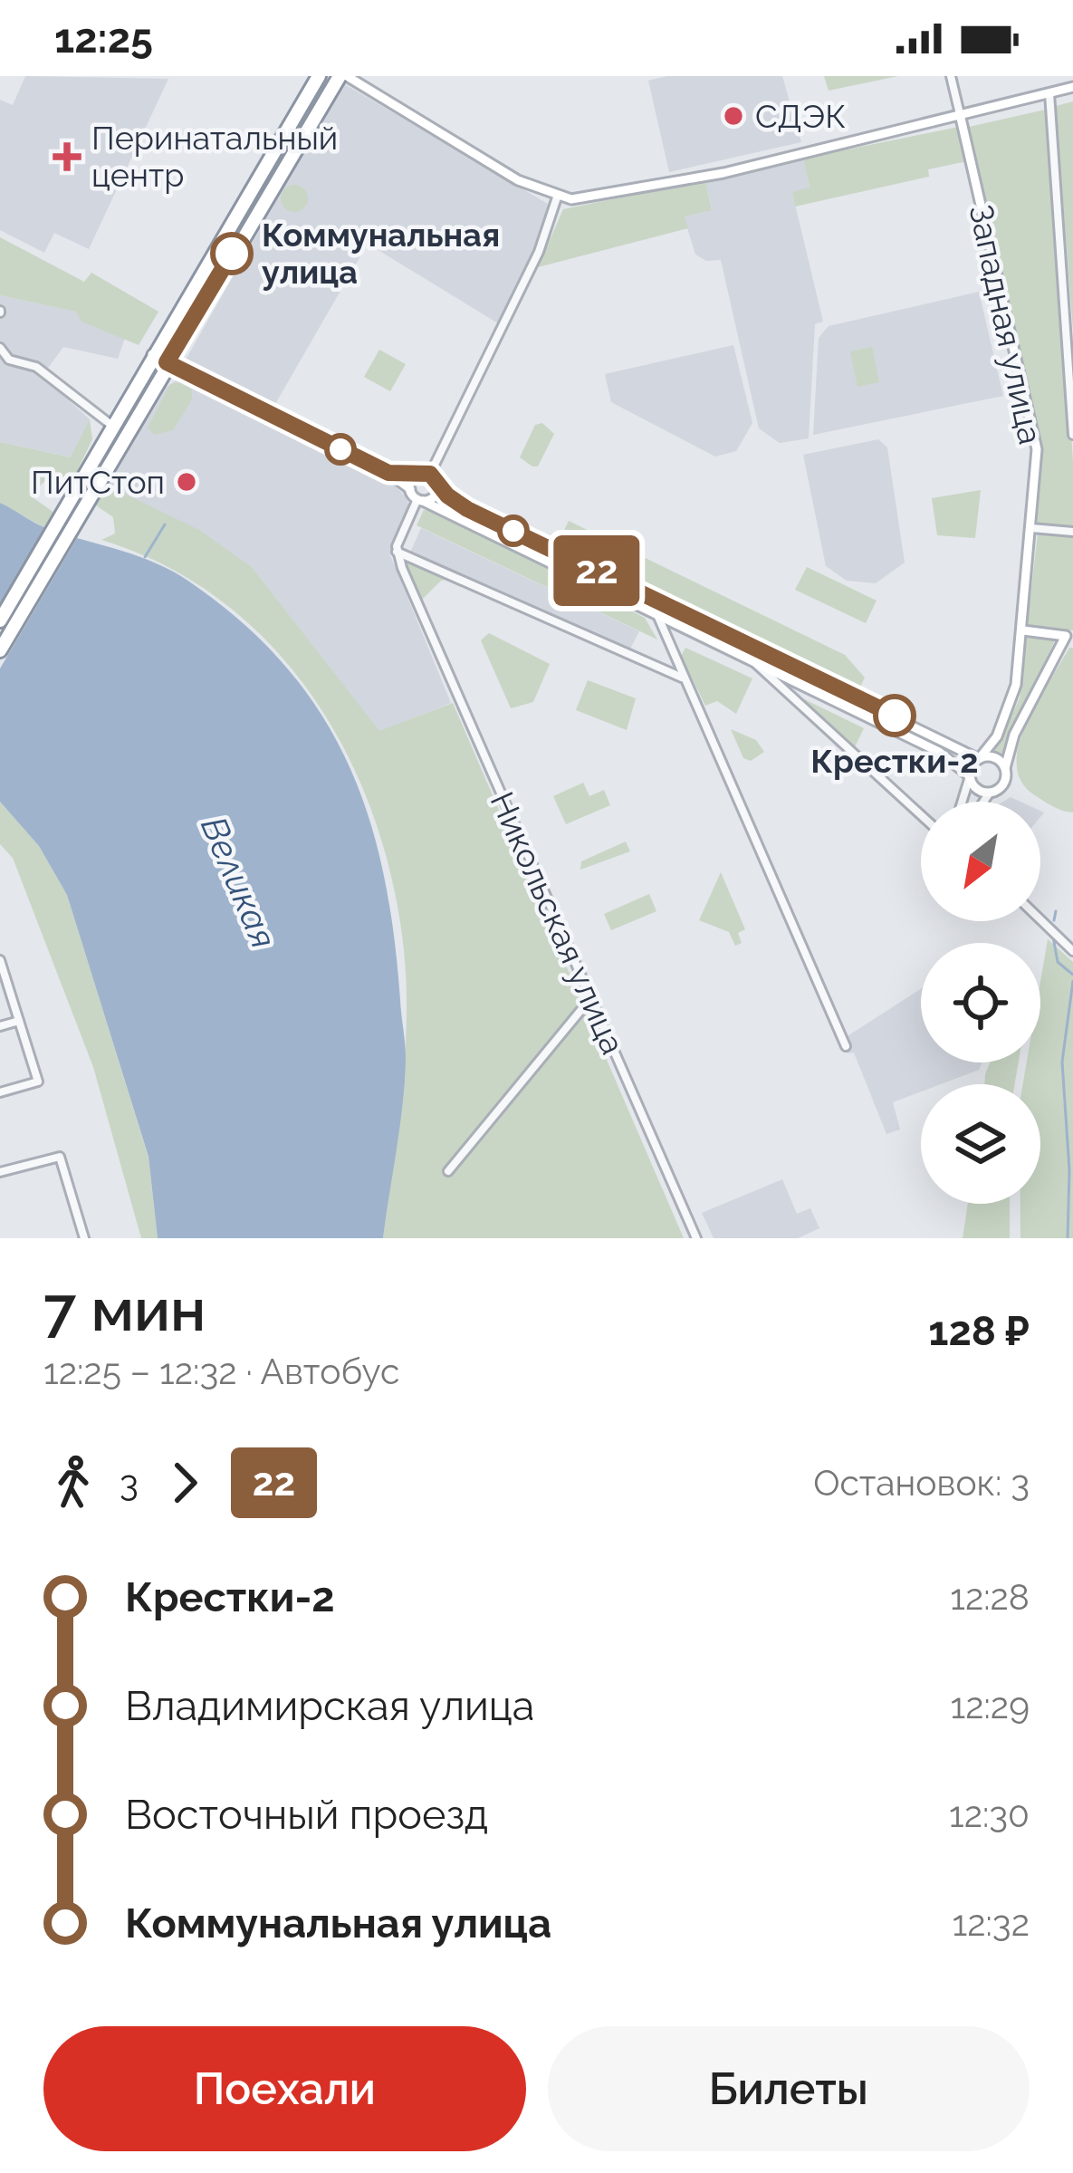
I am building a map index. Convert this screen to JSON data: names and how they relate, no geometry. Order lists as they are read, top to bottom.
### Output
{
  "streets": {
    "street": ["Западная улица", "Никольская улица"]
  },
  "water": ["Великая"],
  "places": {
    "other": [
      "СДЭК",
      "Коммунальная улица",
      "ПитСтоп",
      "Крестки-2"
    ],
    "health": ["Перинатальный центр"]
  },
  "lines": ["bus line 22"],
  "north": "bottom left",
  "page": {
    "status": "12:25",
    "on_map": "22",
    "heading": ["7 мин", "12:25 – 12:32 · Автобус", "128 ₽"],
    "legs": ["3", "22", "Остановок: 3"],
    "list": [
      {
        "name": "Крестки-2",
        "value": "12:28"
      },
      {
        "name": "Владимирская улица",
        "value": "12:29"
      },
      {
        "name": "Восточный проезд",
        "value": "12:30"
      },
      {
        "name": "Коммунальная улица",
        "value": "12:32"
      }
    ],
    "buttons": ["Поехали", "Билеты"]
  }
}
